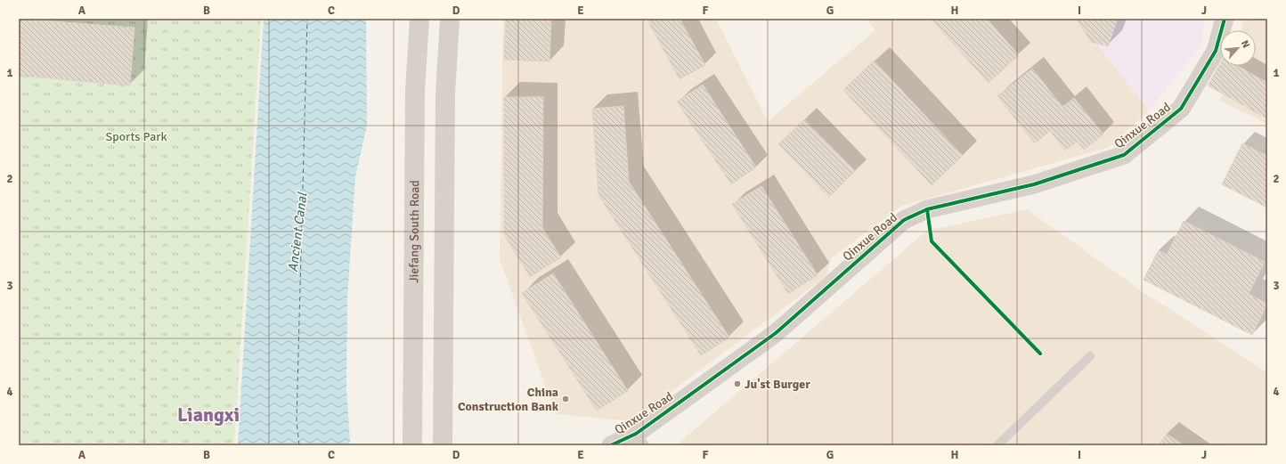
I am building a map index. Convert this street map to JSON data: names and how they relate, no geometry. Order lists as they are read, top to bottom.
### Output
{
  "streets": {
    "main road": ["Jiefang South Road"],
    "street": ["Qinxue Road"]
  },
  "districts": ["Liangxi"],
  "water": ["Ancient Canal"],
  "parks": ["Sports Park"],
  "places": ["Ju'st Burger", "China Construction Bank"],
  "north": "top right",
  "grid": {
    "columns": [
      "A",
      "B",
      "C",
      "D",
      "E",
      "F",
      "G",
      "H",
      "I",
      "J"
    ],
    "rows": [
      "1",
      "2",
      "3",
      "4"
    ]
  }
}
